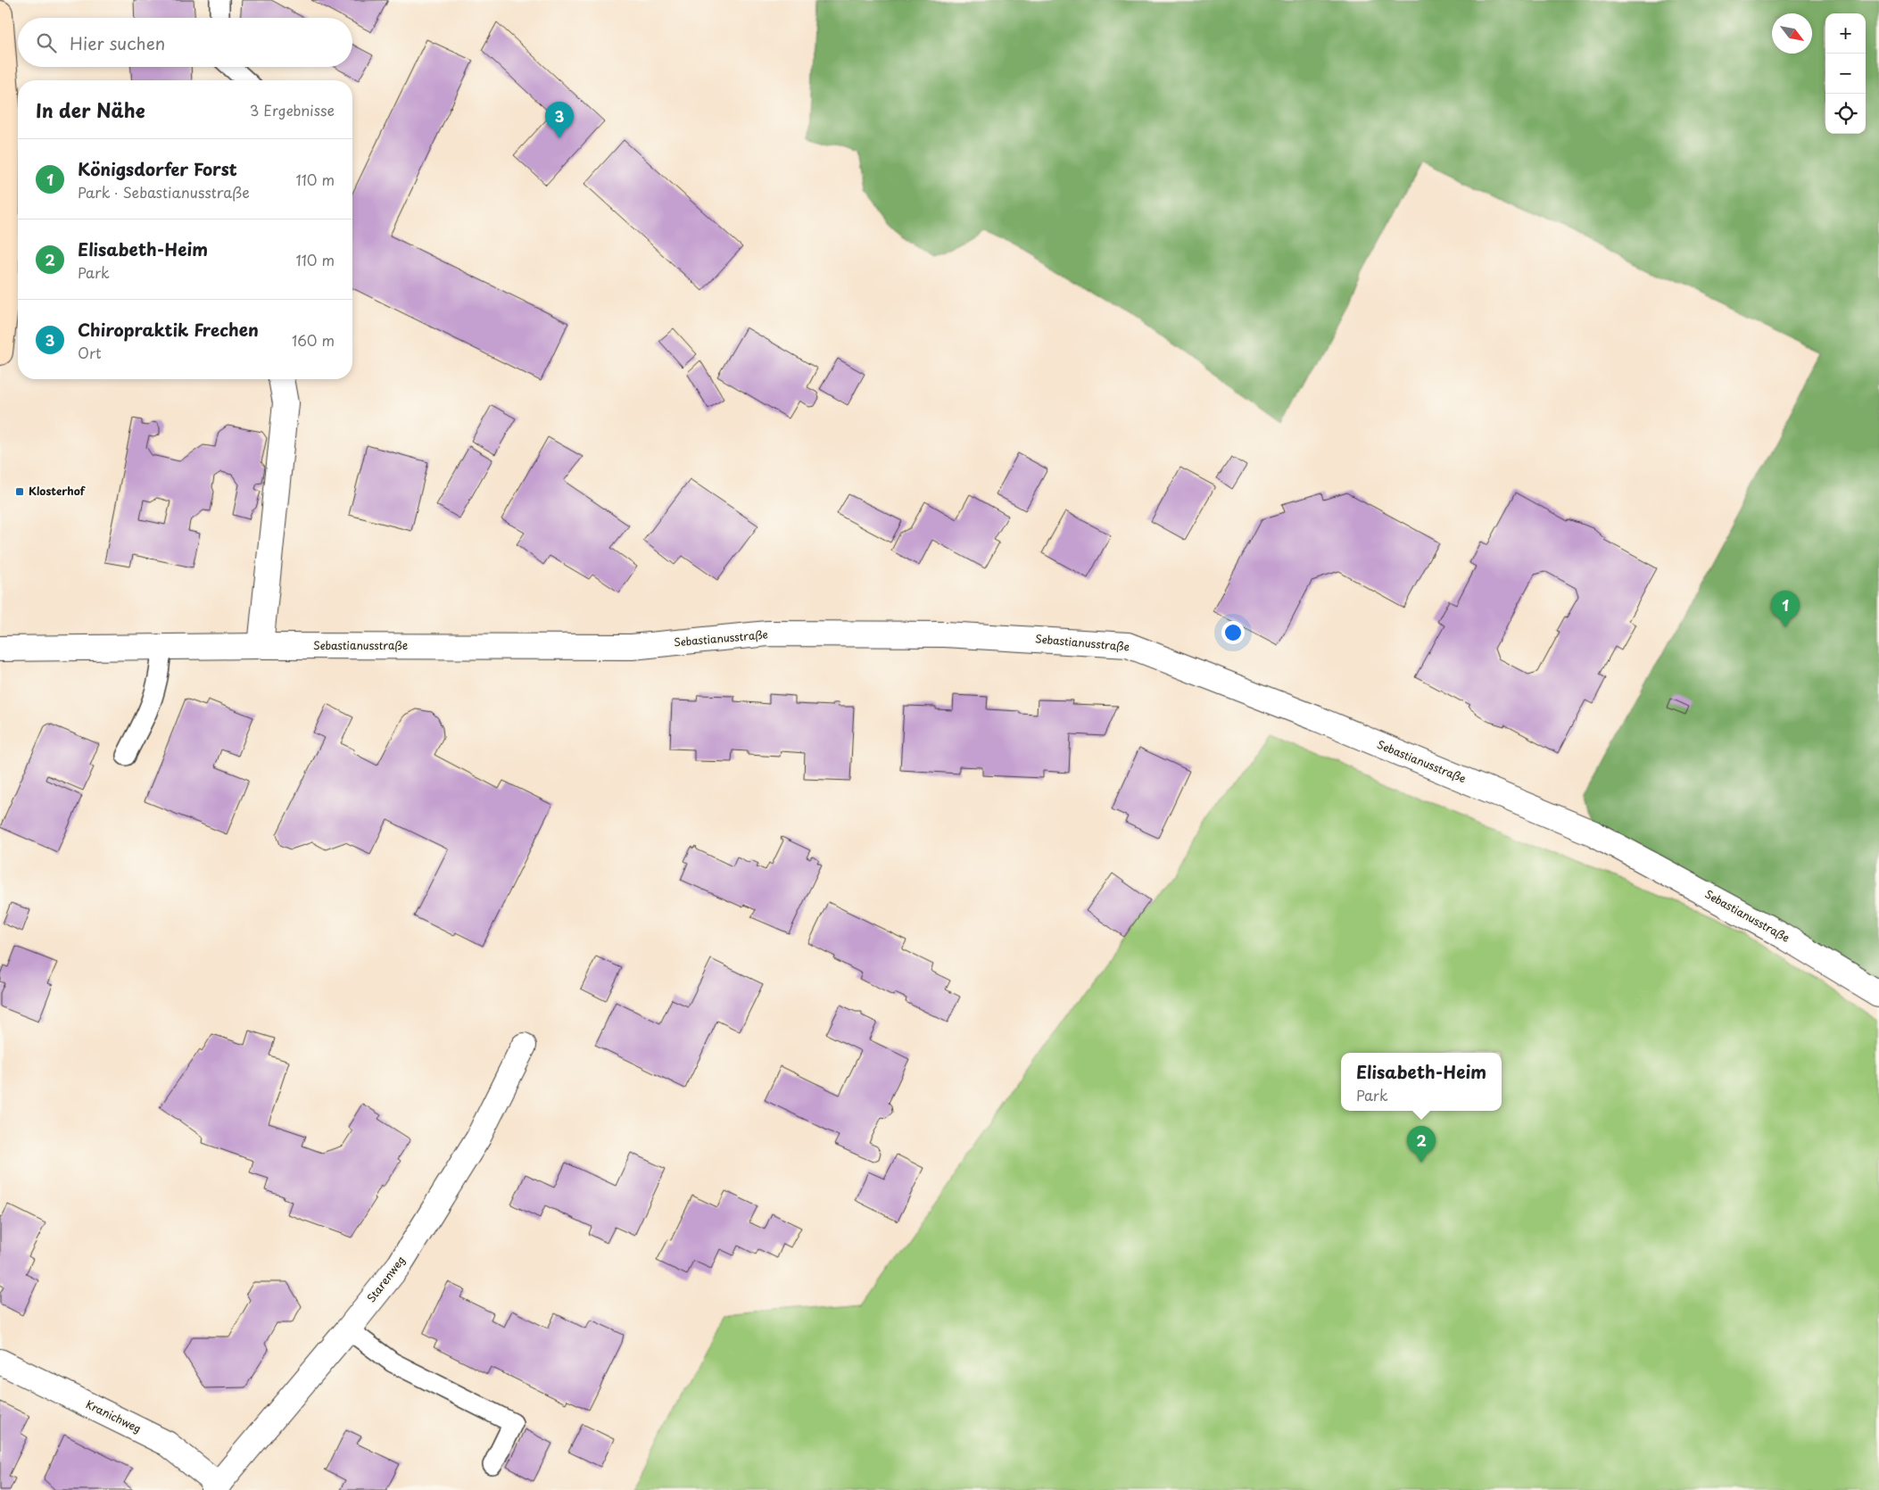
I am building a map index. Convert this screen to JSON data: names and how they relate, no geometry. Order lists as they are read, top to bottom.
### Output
{
  "streets": {
    "street": ["Sebastianusstraße", "Starenweg", "Kranichweg"]
  },
  "crossings": [
    ["Starenweg", "Kranichweg"]
  ],
  "places": {
    "transit": ["Klosterhof"]
  },
  "north": "bottom right",
  "page": {
    "map_buttons": ["+", "−"],
    "search": "Hier suchen",
    "heading": ["In der Nähe", "3 Ergebnisse"],
    "pins": ["3", "1", "2"],
    "list": [
      {
        "mark": "1",
        "name": "Königsdorfer Forst",
        "note": "Park · Sebastianusstraße",
        "value": "110 m"
      },
      {
        "mark": "2",
        "name": "Elisabeth-Heim",
        "note": "Park",
        "value": "110 m"
      },
      {
        "mark": "3",
        "name": "Chiropraktik Frechen",
        "note": "Ort",
        "value": "160 m"
      }
    ],
    "popup": ["Elisabeth-Heim", "Park"]
  }
}
